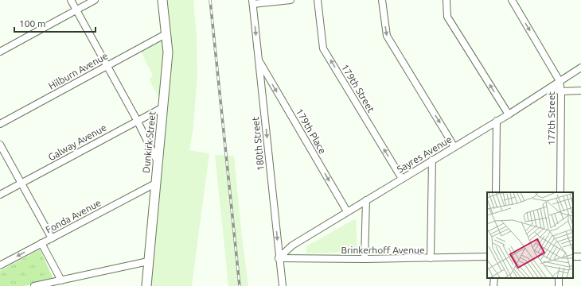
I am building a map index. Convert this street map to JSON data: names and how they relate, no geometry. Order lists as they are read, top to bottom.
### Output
{
  "streets": {
    "main road": ["Dunkirk Street"],
    "street": [
      "Hilburn Avenue",
      "179th Street",
      "177th Street",
      "179th Place",
      "Galway Avenue",
      "180th Street",
      "Sayres Avenue",
      "Fonda Avenue",
      "Brinkerhoff Avenue"
    ]
  },
  "crossings": [
    ["Hilburn Avenue", "Dunkirk Street"],
    ["179th Street", "Sayres Avenue"],
    ["177th Street", "Sayres Avenue"],
    ["179th Place", "180th Street"],
    ["179th Place", "Sayres Avenue"],
    ["Galway Avenue", "Dunkirk Street"],
    ["Dunkirk Street", "Fonda Avenue"],
    ["180th Street", "Sayres Avenue"],
    ["180th Street", "Brinkerhoff Avenue"],
    ["Sayres Avenue", "Brinkerhoff Avenue"]
  ],
  "one_way": [
    "179th Street",
    "177th Street",
    "179th Place",
    "180th Street"
  ],
  "scale_bar": "100 m"
}
